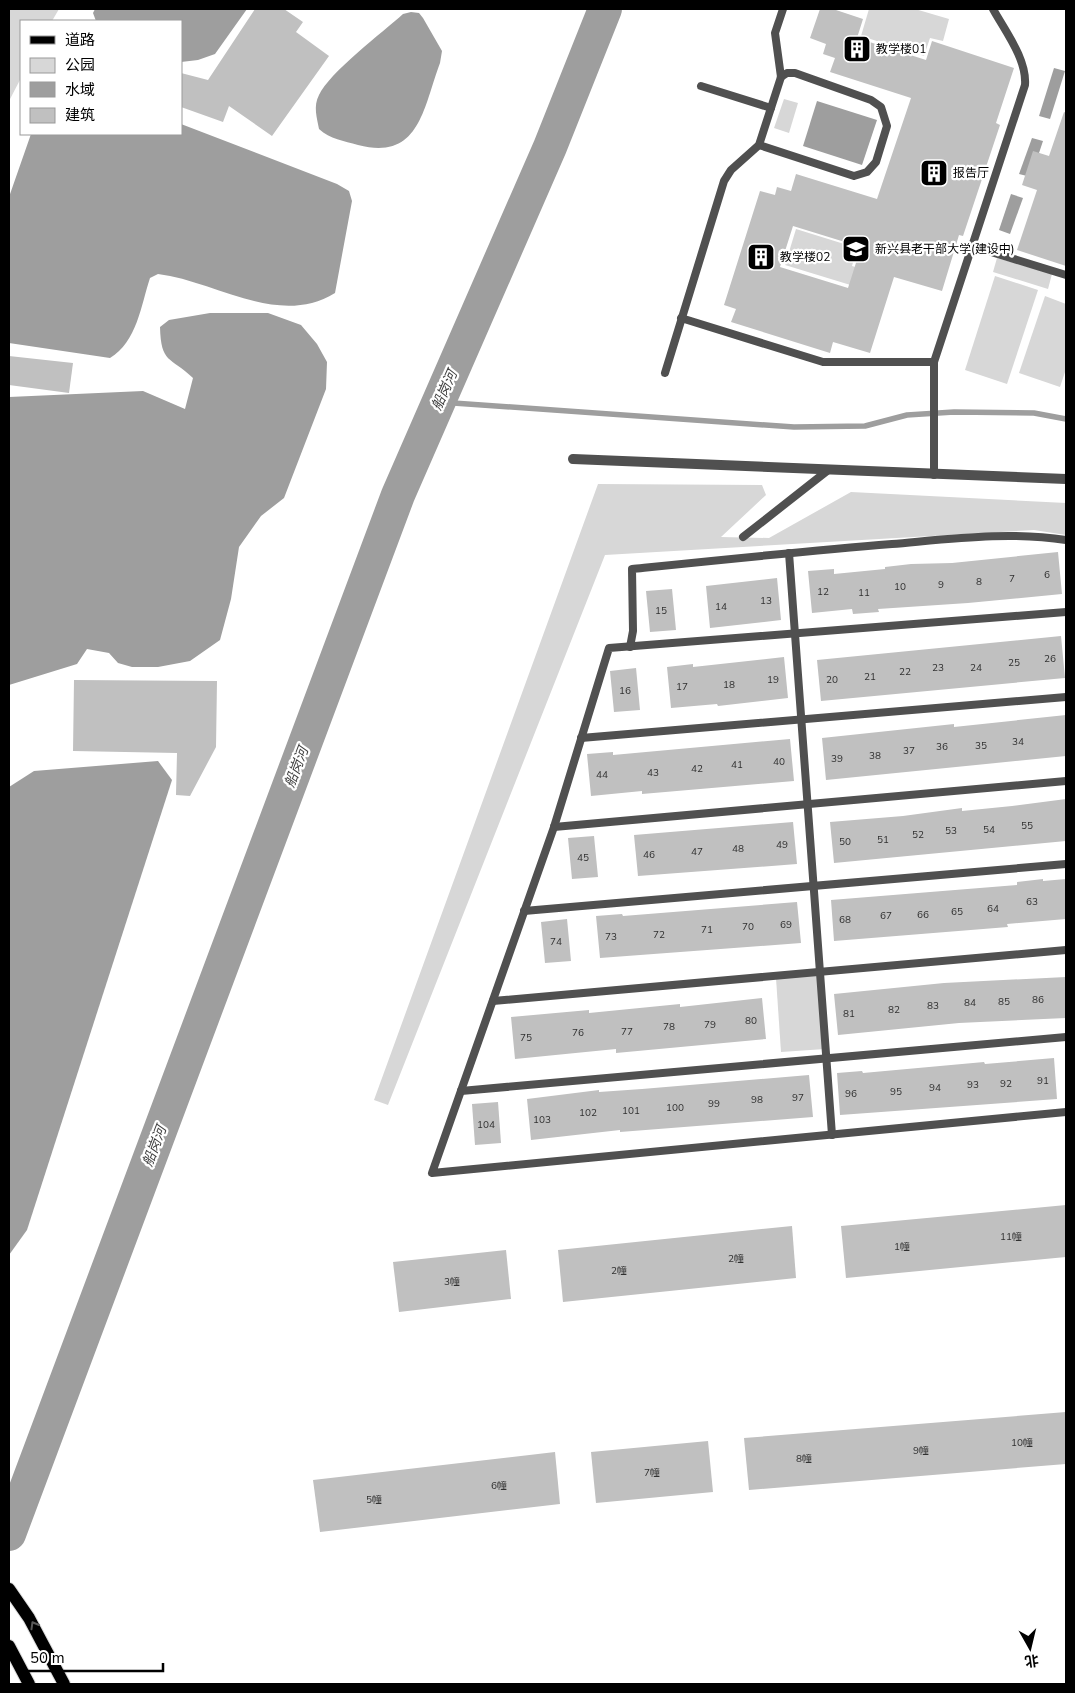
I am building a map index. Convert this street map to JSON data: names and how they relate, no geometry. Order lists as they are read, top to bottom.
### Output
{
  "water": ["船岗河"],
  "places": {
    "building": ["教学楼01", "报告厅", "教学楼02"],
    "school or university": ["新兴县老干部大学(建设中)"]
  },
  "house_numbers": [
    "6",
    "7",
    "8",
    "9",
    "10",
    "12",
    "11",
    "13",
    "14",
    "15",
    "26",
    "25",
    "23",
    "24",
    "22",
    "21",
    "19",
    "20",
    "18",
    "17",
    "16",
    "34",
    "35",
    "36",
    "37",
    "38",
    "39",
    "40",
    "41",
    "42",
    "43",
    "44",
    "55",
    "54",
    "53",
    "52",
    "51",
    "50",
    "49",
    "48",
    "47",
    "46",
    "45",
    "63",
    "64",
    "65",
    "66",
    "67",
    "68",
    "69",
    "70",
    "71",
    "72",
    "73",
    "74",
    "86",
    "85",
    "84",
    "83",
    "82",
    "81",
    "80",
    "79",
    "78",
    "77",
    "76",
    "75",
    "91",
    "92",
    "93",
    "94",
    "95",
    "96",
    "97",
    "98",
    "99",
    "100",
    "101",
    "102",
    "103",
    "104",
    "11幢",
    "1幢",
    "2幢",
    "2幢",
    "3幢",
    "10幢",
    "9幢",
    "8幢",
    "7幢",
    "6幢",
    "5幢"
  ],
  "legend": [
    "道路",
    "公园",
    "水域",
    "建筑"
  ],
  "scale_bar": "50 m",
  "north": "bottom"
}
